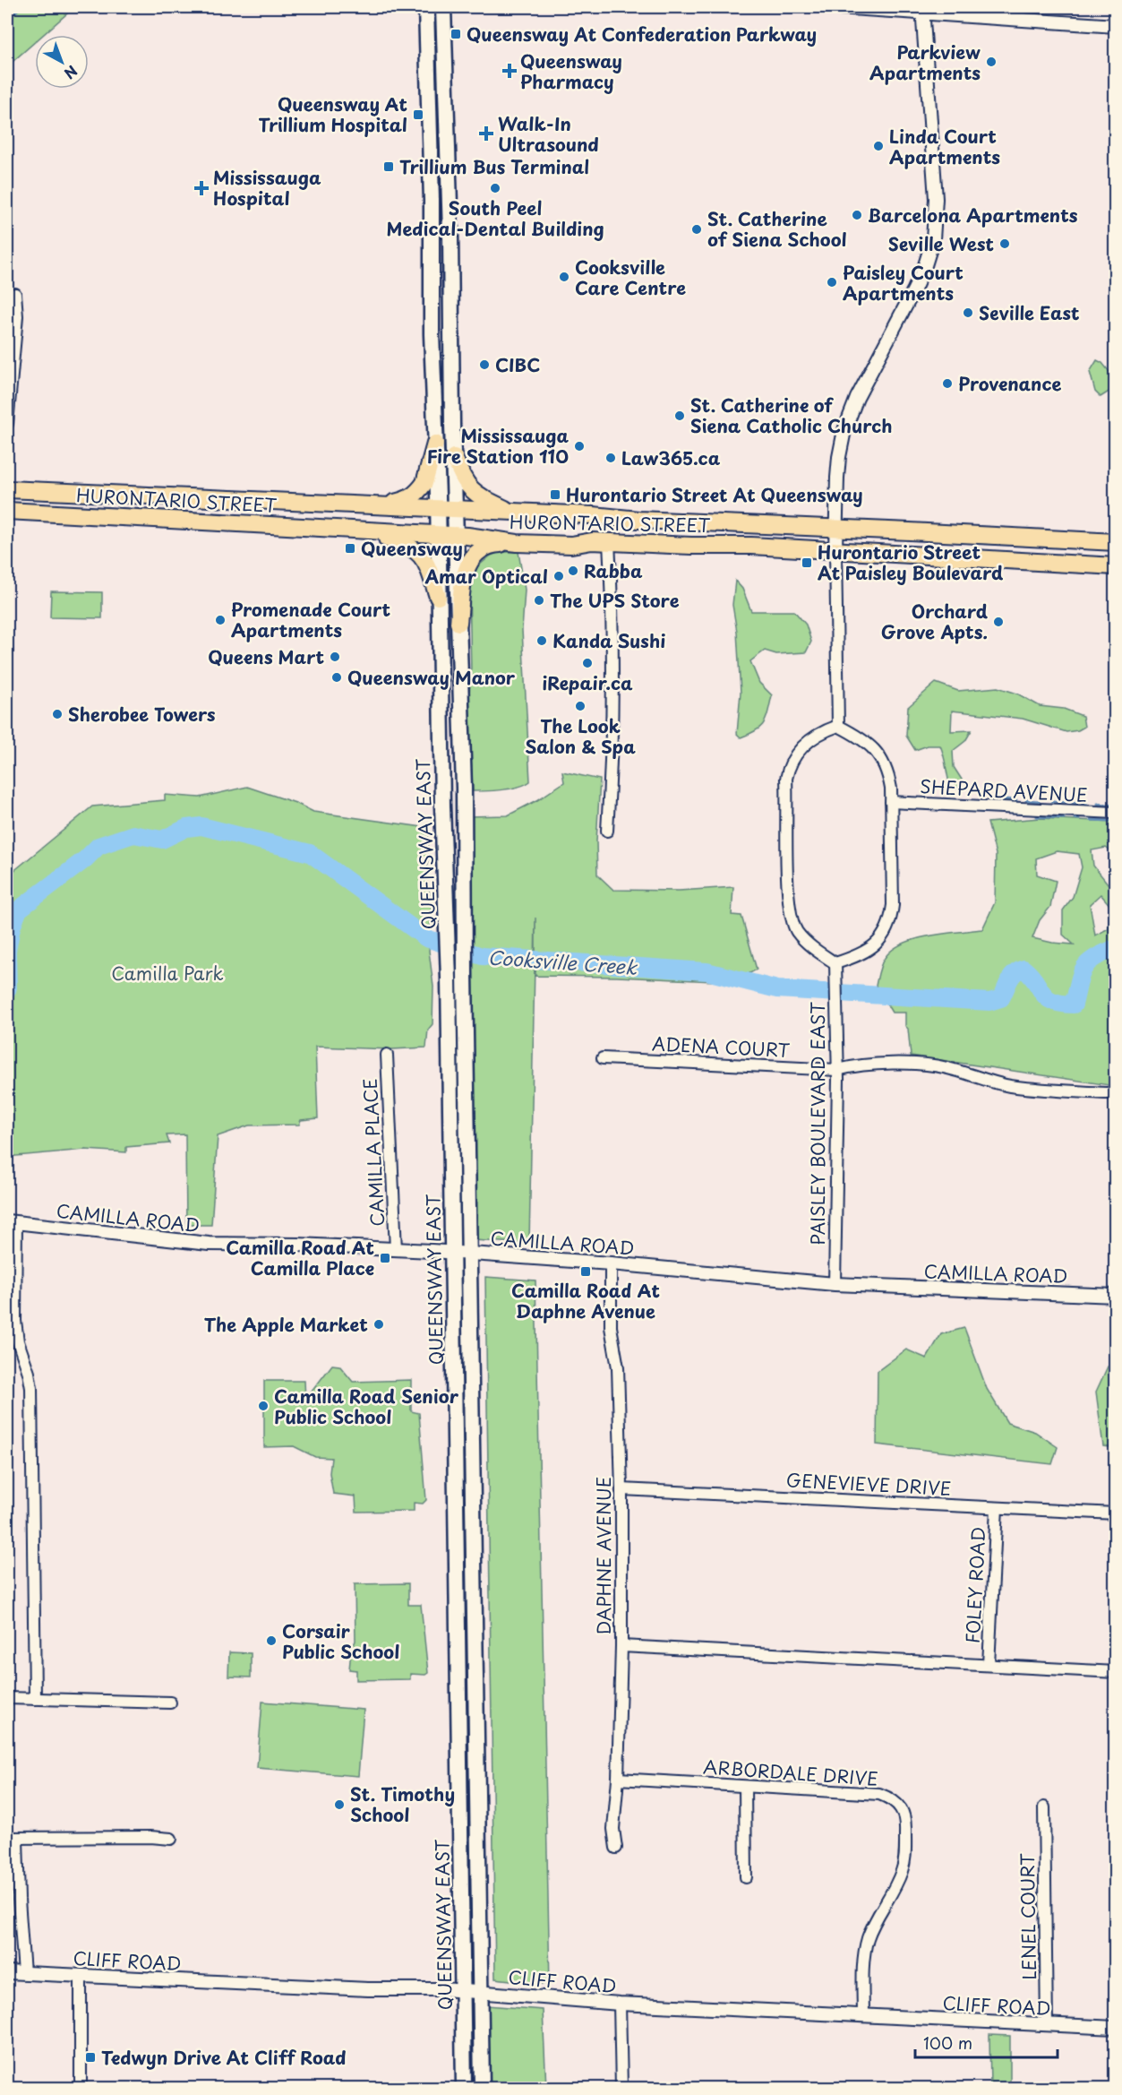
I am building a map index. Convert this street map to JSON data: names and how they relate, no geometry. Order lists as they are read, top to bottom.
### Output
{
  "streets": {
    "main road": ["HURONTARIO STREET", "QUEENSWAY EAST"],
    "street": [
      "SHEPARD AVENUE",
      "ADENA COURT",
      "PAISLEY BOULEVARD EAST",
      "CAMILLA PLACE",
      "CAMILLA ROAD",
      "GENEVIEVE DRIVE",
      "DAPHNE AVENUE",
      "FOLEY ROAD",
      "ARBORDALE DRIVE",
      "LENEL COURT",
      "CLIFF ROAD"
    ]
  },
  "crossings": [
    ["HURONTARIO STREET", "QUEENSWAY EAST"],
    ["QUEENSWAY EAST", "CAMILLA ROAD"],
    ["QUEENSWAY EAST", "CLIFF ROAD"],
    ["ADENA COURT", "PAISLEY BOULEVARD EAST"],
    ["PAISLEY BOULEVARD EAST", "CAMILLA ROAD"],
    ["CAMILLA PLACE", "CAMILLA ROAD"],
    ["CAMILLA ROAD", "DAPHNE AVENUE"],
    ["GENEVIEVE DRIVE", "DAPHNE AVENUE"],
    ["GENEVIEVE DRIVE", "FOLEY ROAD"],
    ["DAPHNE AVENUE", "ARBORDALE DRIVE"],
    ["ARBORDALE DRIVE", "CLIFF ROAD"],
    ["LENEL COURT", "CLIFF ROAD"]
  ],
  "water": ["Cooksville Creek"],
  "parks": ["Camilla Park"],
  "places": {
    "transit": [
      "Queensway At Confederation Parkway",
      "Queensway At Trillium Hospital",
      "Trillium Bus Terminal",
      "Hurontario Street At Queensway",
      "Queensway",
      "Hurontario Street At Paisley Boulevard",
      "Camilla Road At Camilla Place",
      "Camilla Road At Daphne Avenue",
      "Tedwyn Drive At Cliff Road"
    ],
    "other": [
      "Parkview Apartments",
      "Linda Court Apartments",
      "South Peel Medical-Dental Building",
      "Barcelona Apartments",
      "St. Catherine of Siena School",
      "Seville West",
      "Cooksville Care Centre",
      "Paisley Court Apartments",
      "Seville East",
      "CIBC",
      "Provenance",
      "St. Catherine of Siena Catholic Church",
      "Mississauga Fire Station 110",
      "Law365.ca",
      "Rabba",
      "Amar Optical",
      "The UPS Store",
      "Promenade Court Apartments",
      "Orchard Grove Apts.",
      "Kanda Sushi",
      "Queens Mart",
      "iRepair.ca",
      "Queensway Manor",
      "The Look Salon & Spa",
      "Sherobee Towers",
      "The Apple Market",
      "Camilla Road Senior Public School",
      "Corsair Public School",
      "St. Timothy School"
    ],
    "health": ["Queensway Pharmacy", "Walk-In Ultrasound", "Mississauga Hospital"]
  },
  "scale_bar": "100 m",
  "north": "bottom right"
}
